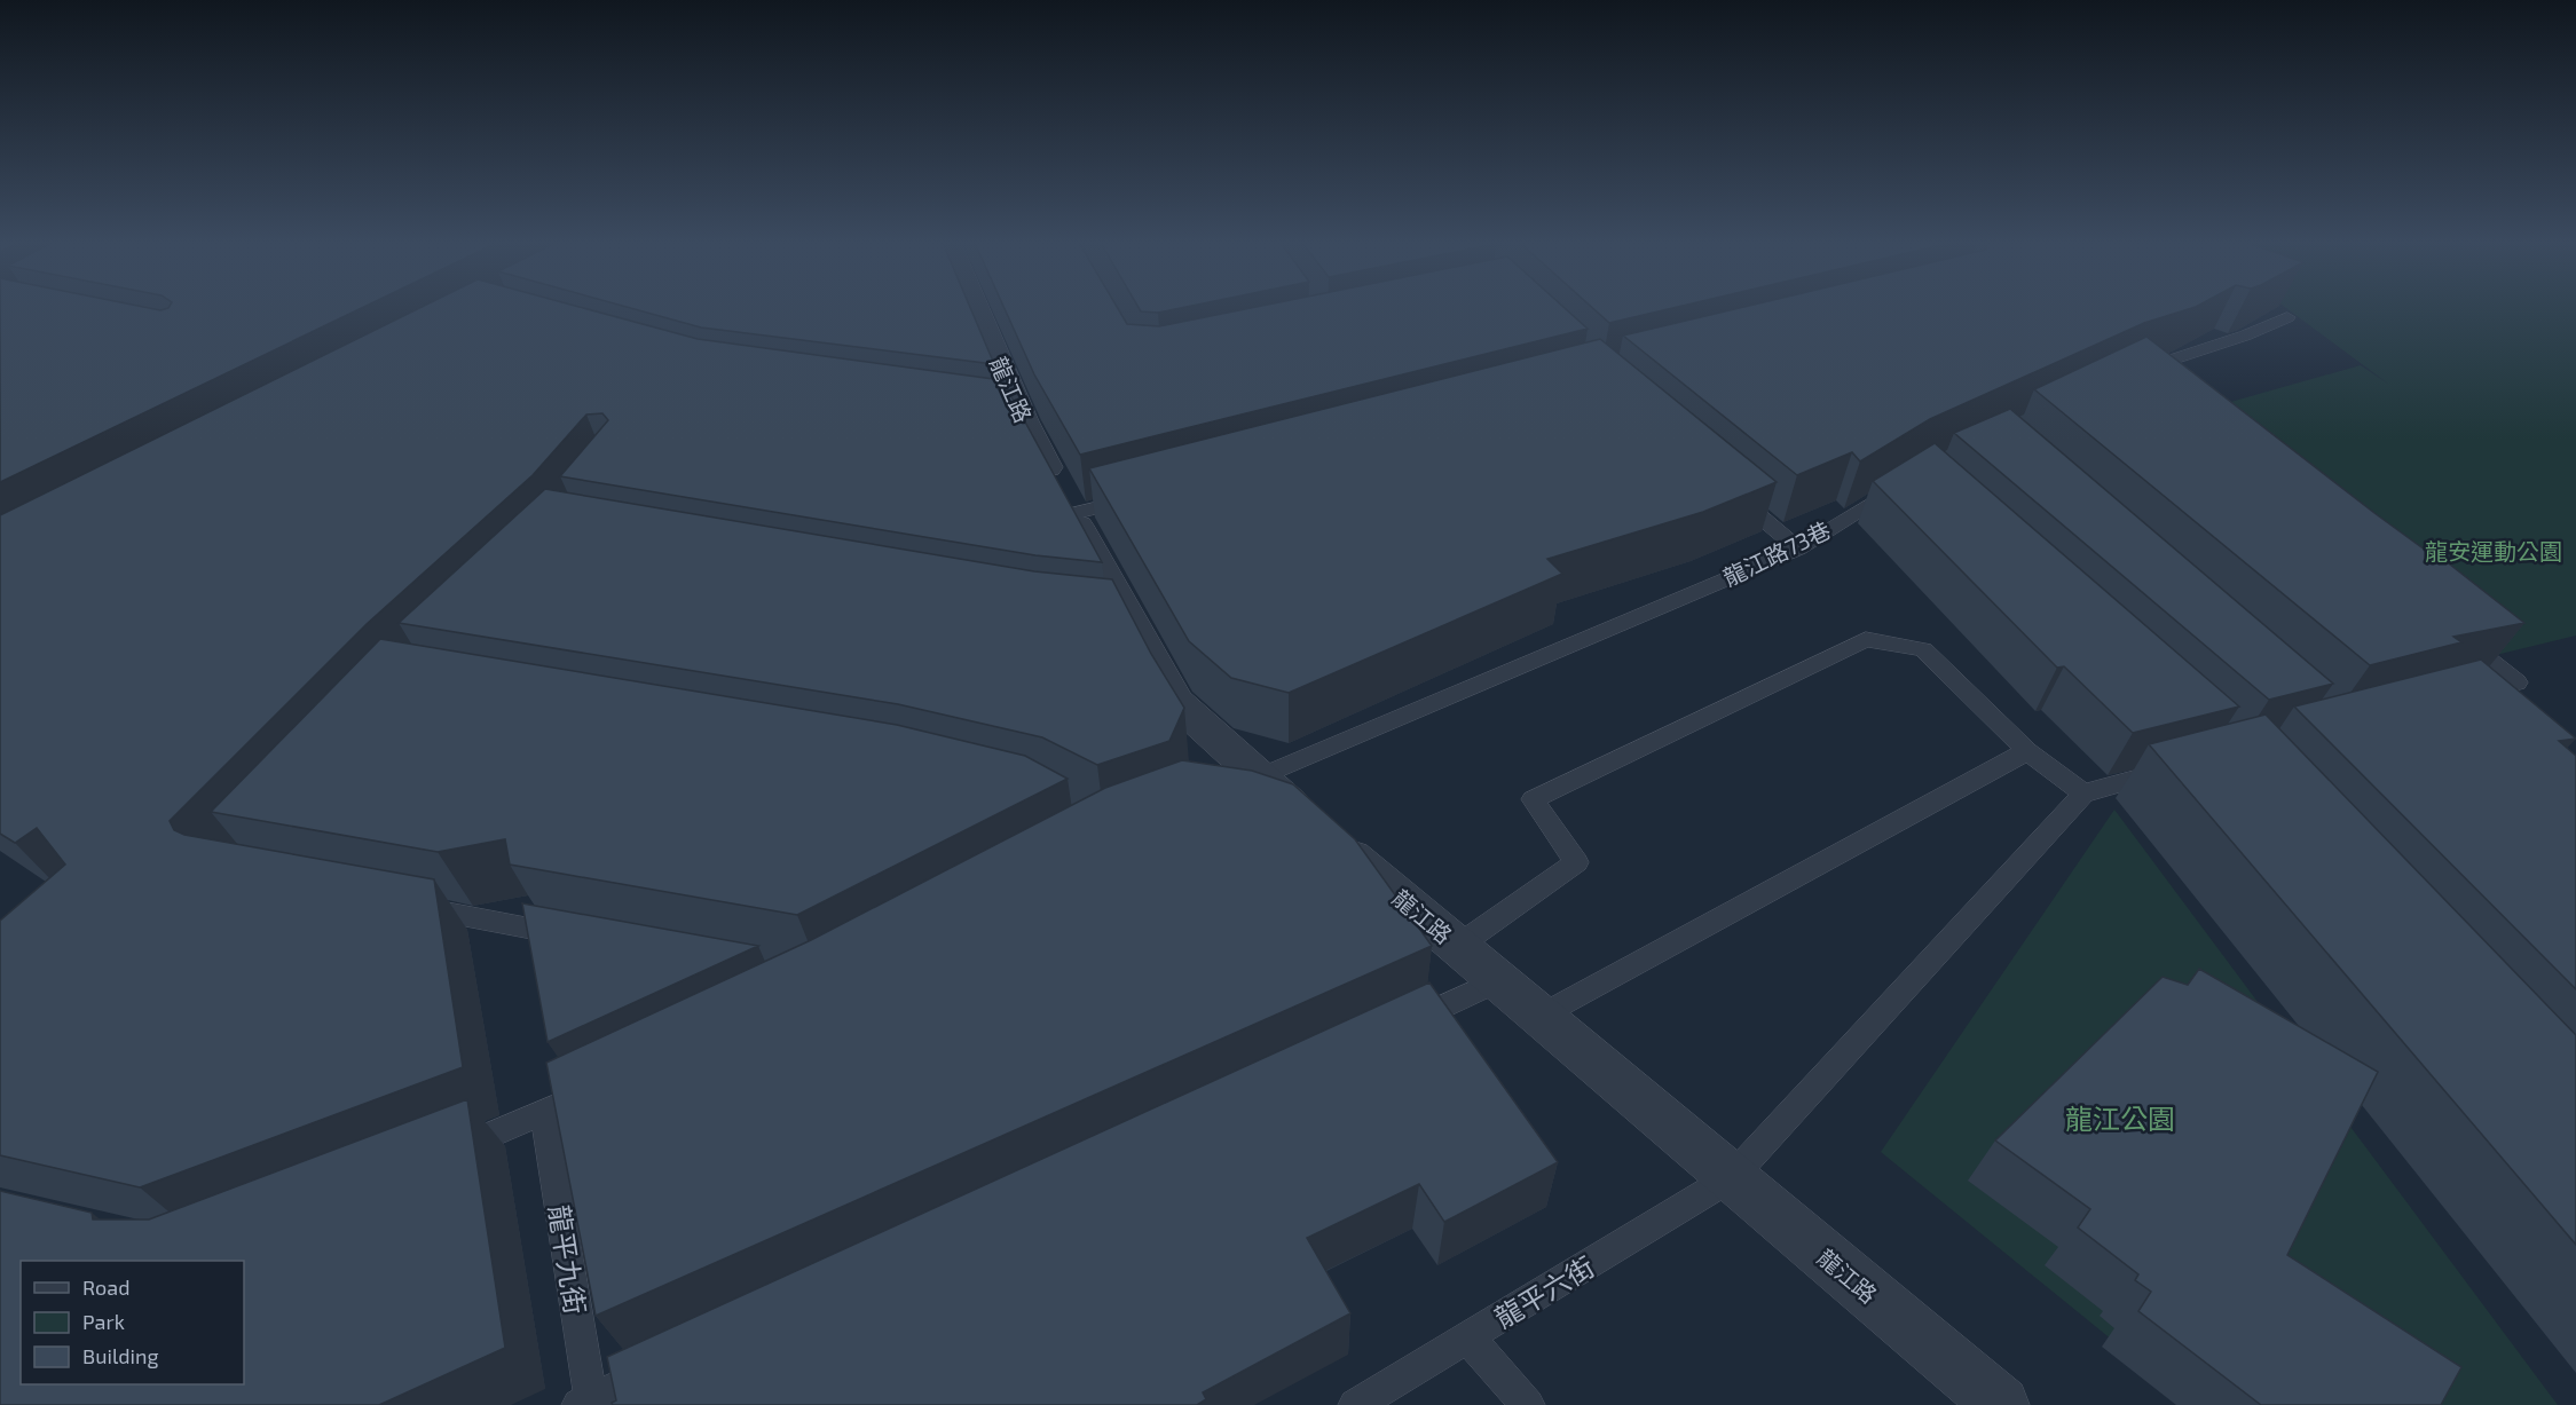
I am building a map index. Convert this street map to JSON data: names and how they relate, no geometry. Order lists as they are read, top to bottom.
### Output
{
  "streets": {
    "street": ["龍江路"],
    "lane": ["龍江路73巷", "龍平九街", "龍平六街"]
  },
  "crossings": [
    ["龍江路", "龍江路73巷"],
    ["龍江路", "龍平六街"]
  ],
  "parks": ["龍安運動公園", "龍江公園"],
  "legend": ["Road", "Park", "Building"]
}
